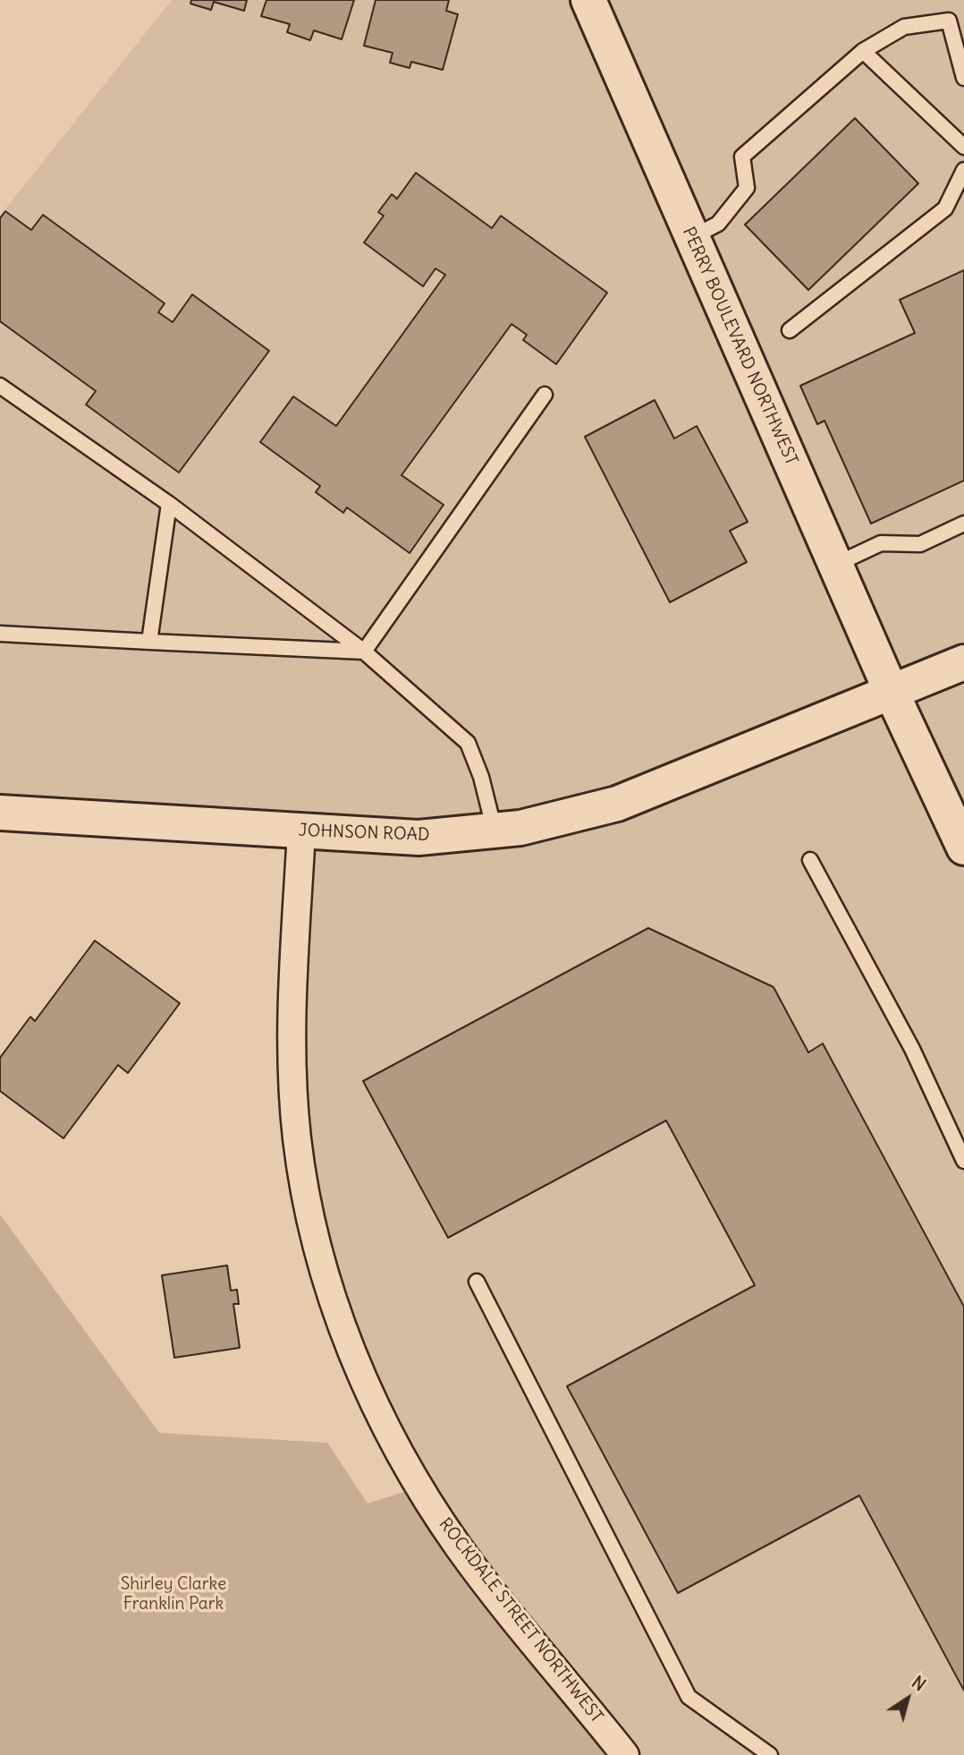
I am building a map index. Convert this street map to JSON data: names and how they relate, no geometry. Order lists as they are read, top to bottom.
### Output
{
  "streets": {
    "street": ["PERRY BOULEVARD NORTHWEST", "JOHNSON ROAD", "ROCKDALE STREET NORTHWEST"]
  },
  "crossings": [
    ["PERRY BOULEVARD NORTHWEST", "JOHNSON ROAD"],
    ["JOHNSON ROAD", "ROCKDALE STREET NORTHWEST"]
  ],
  "parks": ["Shirley Clarke Franklin Park"],
  "north": "top right"
}
